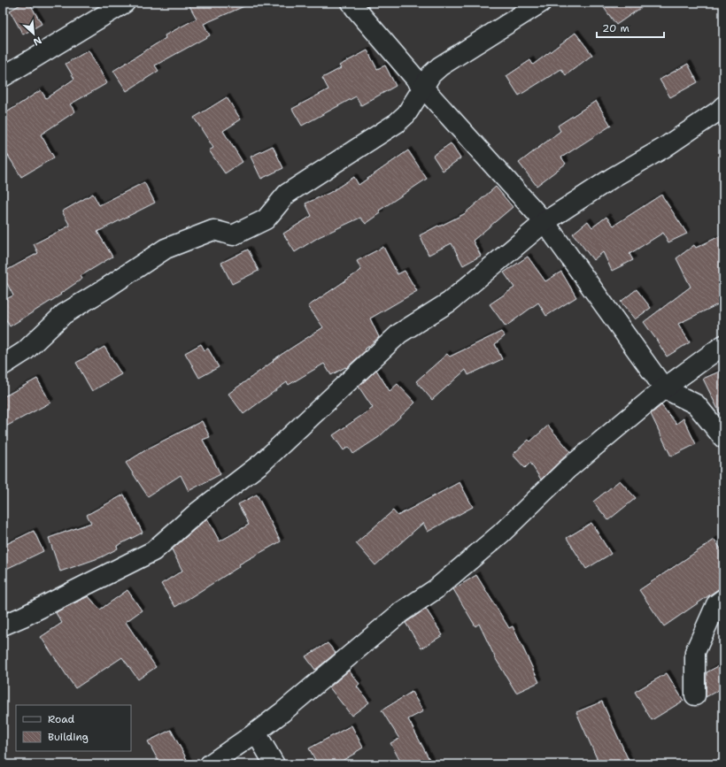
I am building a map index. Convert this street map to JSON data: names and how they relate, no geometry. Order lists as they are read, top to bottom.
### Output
{
  "legend": ["Road", "Building"],
  "scale_bar": "20 m",
  "north": "bottom right"
}
